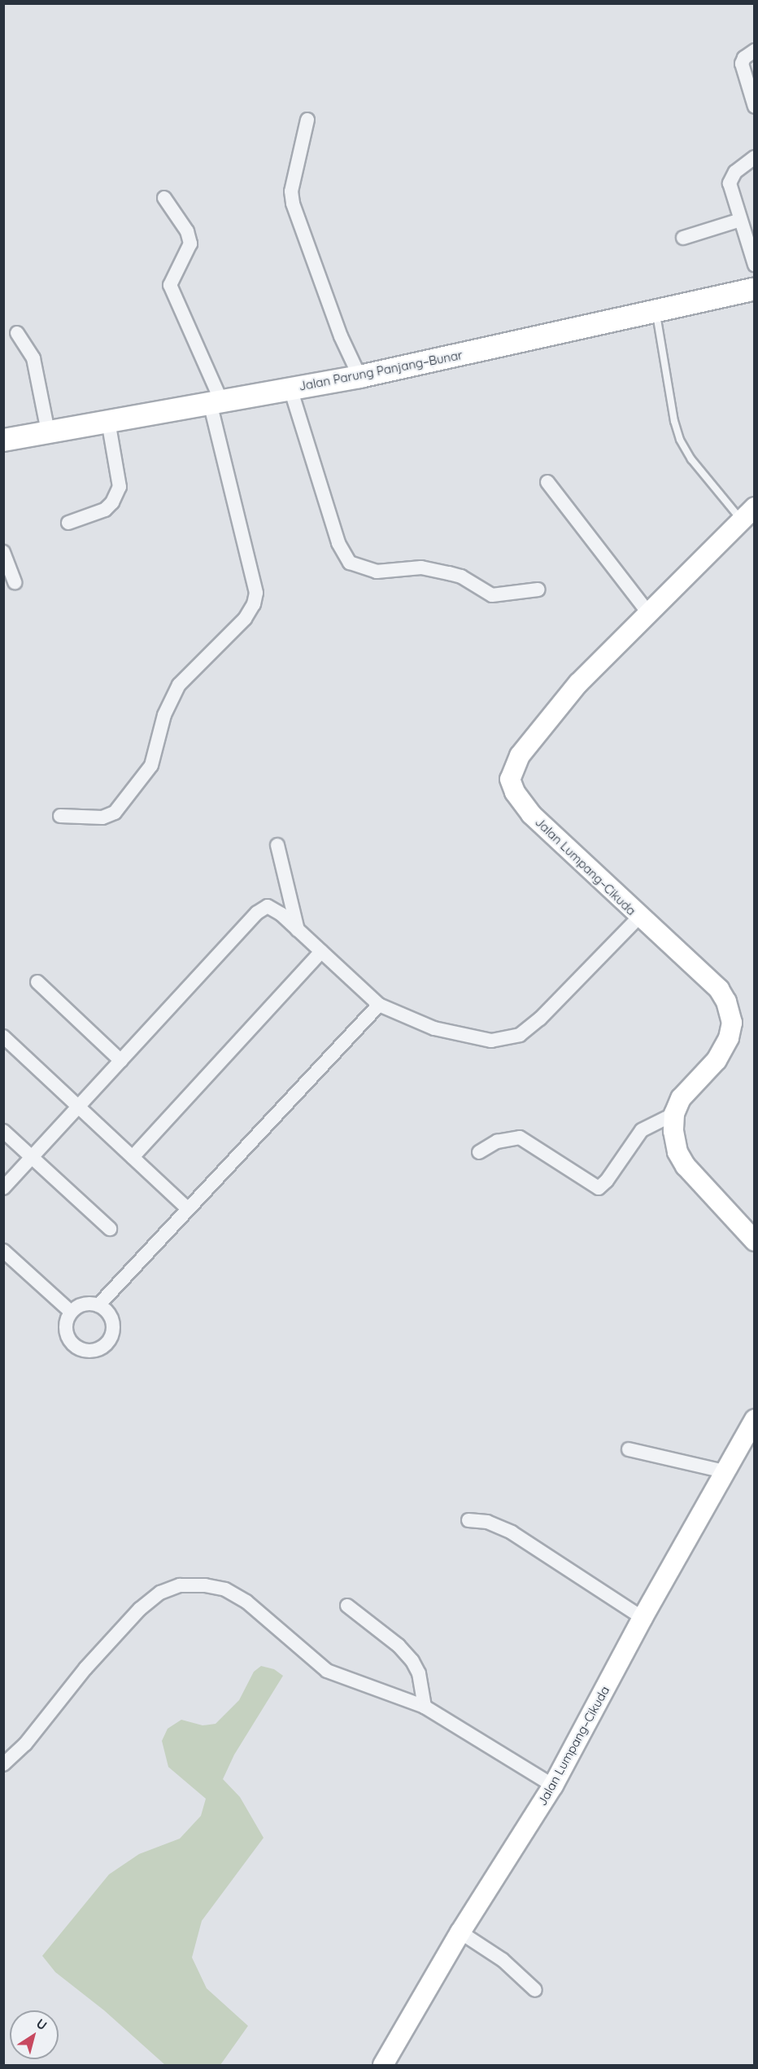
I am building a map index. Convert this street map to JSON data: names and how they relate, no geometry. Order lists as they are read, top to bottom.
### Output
{
  "streets": {
    "main road": ["Jalan Parung Panjang–Bunar"],
    "street": ["Jalan Lumpang–Cikuda"]
  },
  "north": "top right"
}
